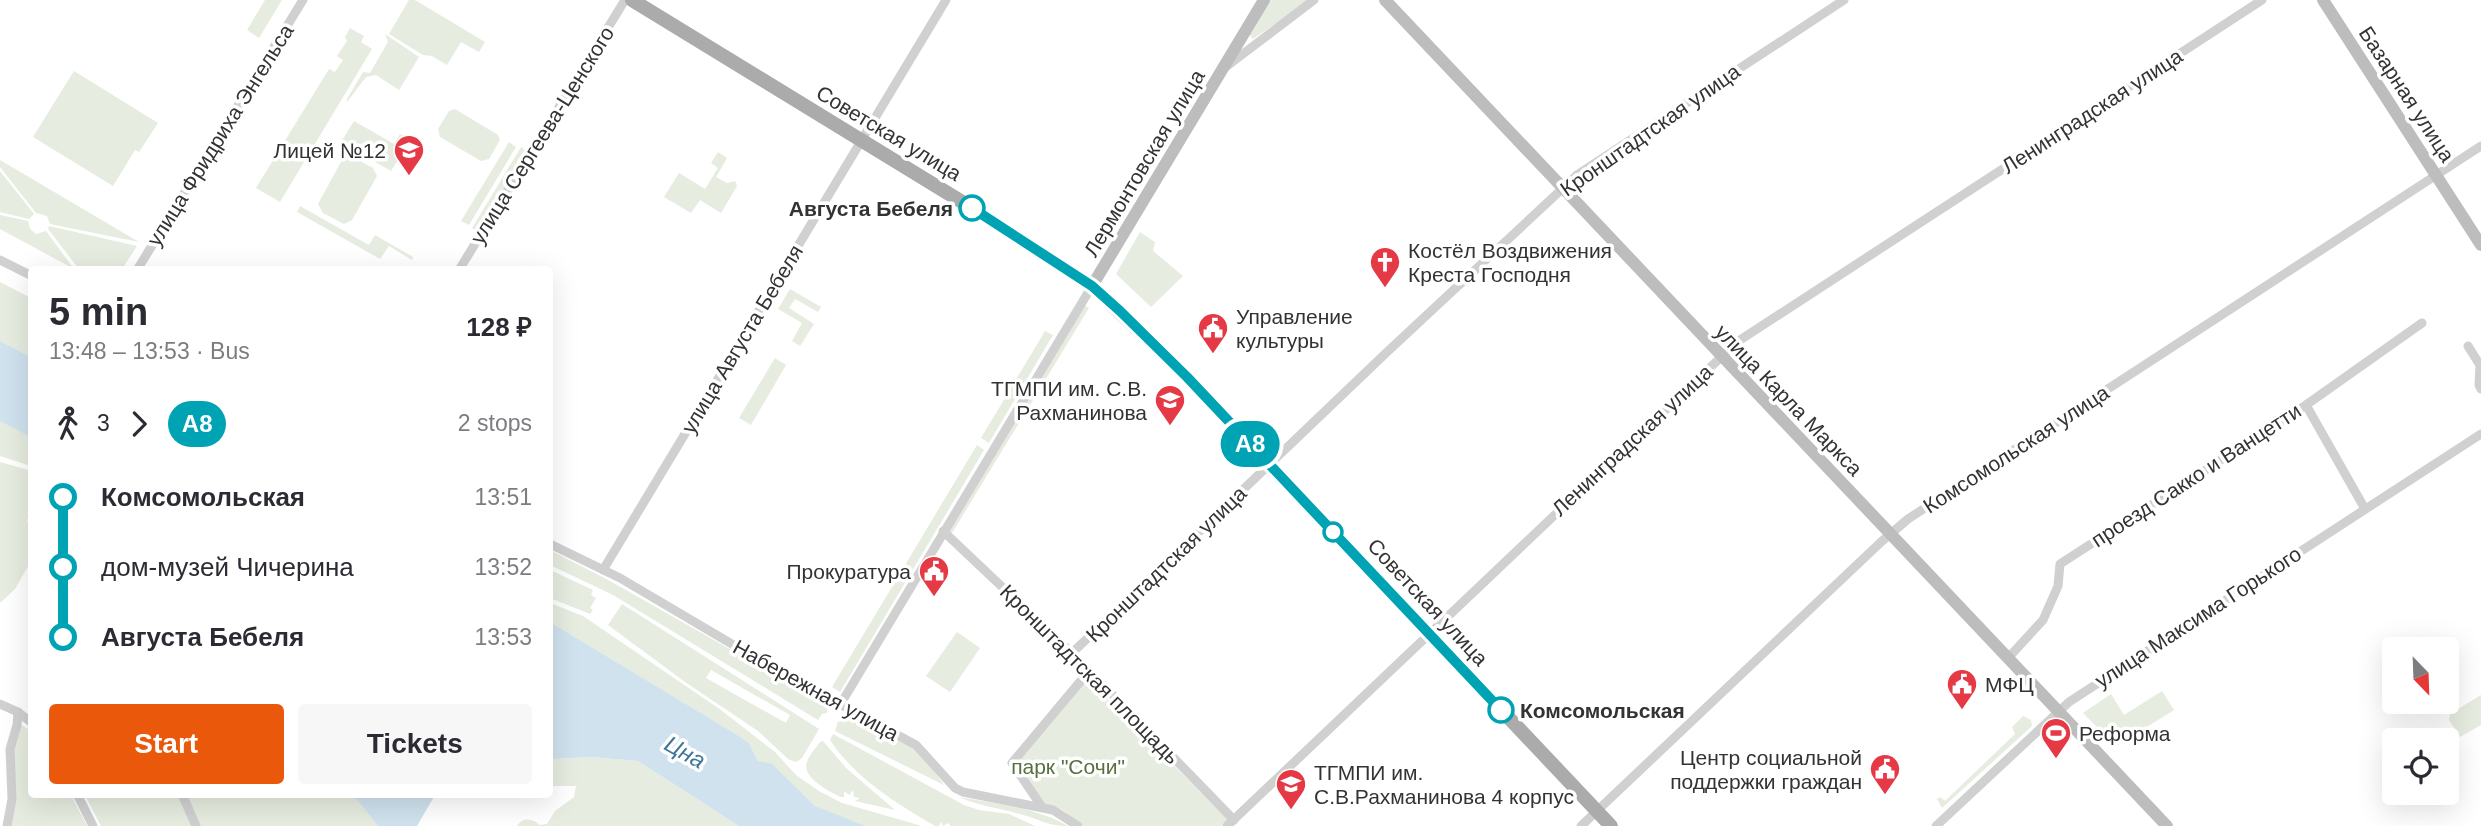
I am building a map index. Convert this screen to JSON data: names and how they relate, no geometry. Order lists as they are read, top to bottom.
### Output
{
  "streets": {
    "main road": [
      "Базарная улица",
      "Советская улица",
      "Лермонтовская улица",
      "улица Карла Маркса"
    ],
    "street": [
      "Ленинградская улица",
      "Кронштадтская улица",
      "улица Фридриха Энгельса",
      "улица Сергеева-Ценского",
      "улица Августа Бебеля",
      "Комсомольская улица",
      "проезд Сакко и Ванцетти",
      "улица Максима Горького",
      "Кронштадтская площадь",
      "Набережная улица"
    ]
  },
  "crossings": [
    ["Базарная улица", "Комсомольская улица"],
    ["Ленинградская улица", "Советская улица"],
    ["Ленинградская улица", "улица Карла Маркса"],
    ["Ленинградская улица", "Кронштадтская площадь"],
    ["Кронштадтская улица", "Советская улица"],
    ["Кронштадтская улица", "улица Карла Маркса"],
    ["Кронштадтская улица", "Кронштадтская площадь"],
    ["Кронштадтская улица", "Набережная улица"],
    ["Советская улица", "Лермонтовская улица"],
    ["Советская улица", "улица Августа Бебеля"],
    ["Советская улица", "Комсомольская улица"],
    ["Лермонтовская улица", "Кронштадтская площадь"],
    ["Лермонтовская улица", "Набережная улица"],
    ["улица Августа Бебеля", "Набережная улица"],
    ["улица Карла Маркса", "Комсомольская улица"],
    ["улица Карла Маркса", "проезд Сакко и Ванцетти"],
    ["улица Карла Маркса", "улица Максима Горького"]
  ],
  "water": ["Цна"],
  "parks": ["парк \"Сочи\""],
  "places": {
    "school or university": ["Лицей №12", "ТГМПИ им. С.В. Рахманинова", "ТГМПИ им. С.В.Рахманинова 4 корпус"],
    "other": ["Августа Бебеля", "Комсомольская"],
    "church": ["Костёл Воздвижения Креста Господня"],
    "public building": [
      "Управление культуры",
      "Прокуратура",
      "МФЦ",
      "Центр социальной поддержки граждан"
    ],
    "sports": ["Реформа"]
  },
  "lines": ["bus line А8"],
  "north": "bottom right",
  "page": {
    "on_map": "А8",
    "heading": ["5 min", "13:48 – 13:53 · Bus", "128 ₽"],
    "legs": ["3", "А8", "2 stops"],
    "list": [
      {
        "name": "Комсомольская",
        "value": "13:51"
      },
      {
        "name": "дом-музей Чичерина",
        "value": "13:52"
      },
      {
        "name": "Августа Бебеля",
        "value": "13:53"
      }
    ],
    "buttons": ["Start", "Tickets"]
  }
}
